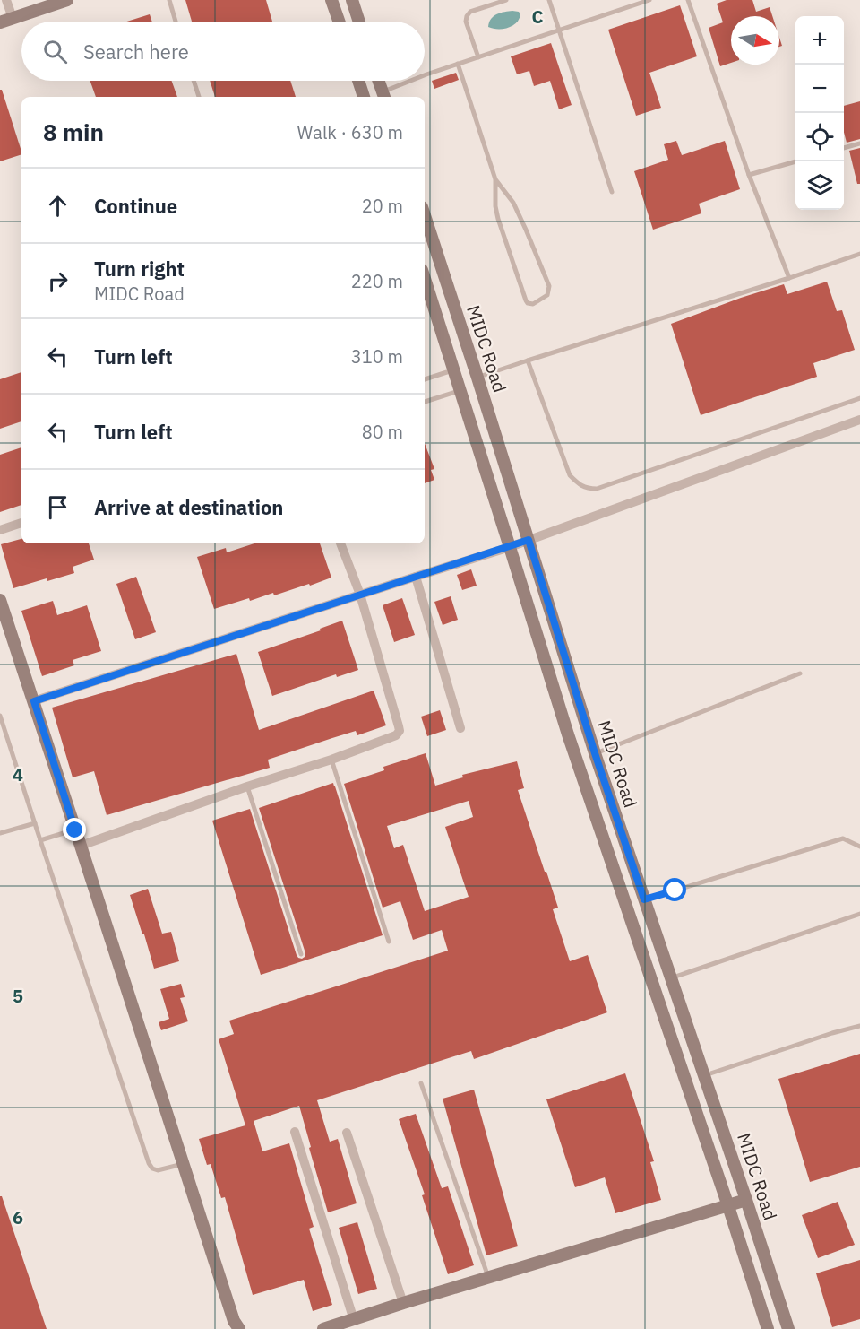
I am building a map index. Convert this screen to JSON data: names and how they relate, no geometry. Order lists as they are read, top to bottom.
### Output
{
  "streets": {
    "main road": ["MIDC Road"]
  },
  "north": "right",
  "page": {
    "map_buttons": ["+", "−"],
    "search": "Search here",
    "heading": ["8 min", "Walk · 630 m"],
    "list": [
      ["Continue", "20 m"],
      ["Turn right", "MIDC Road", "220 m"],
      ["Turn left", "310 m"],
      ["Turn left", "80 m"],
      "Arrive at destination"
    ]
  },
  "grid": {
    "columns": ["C"],
    "rows": ["4", "5", "6"]
  }
}
